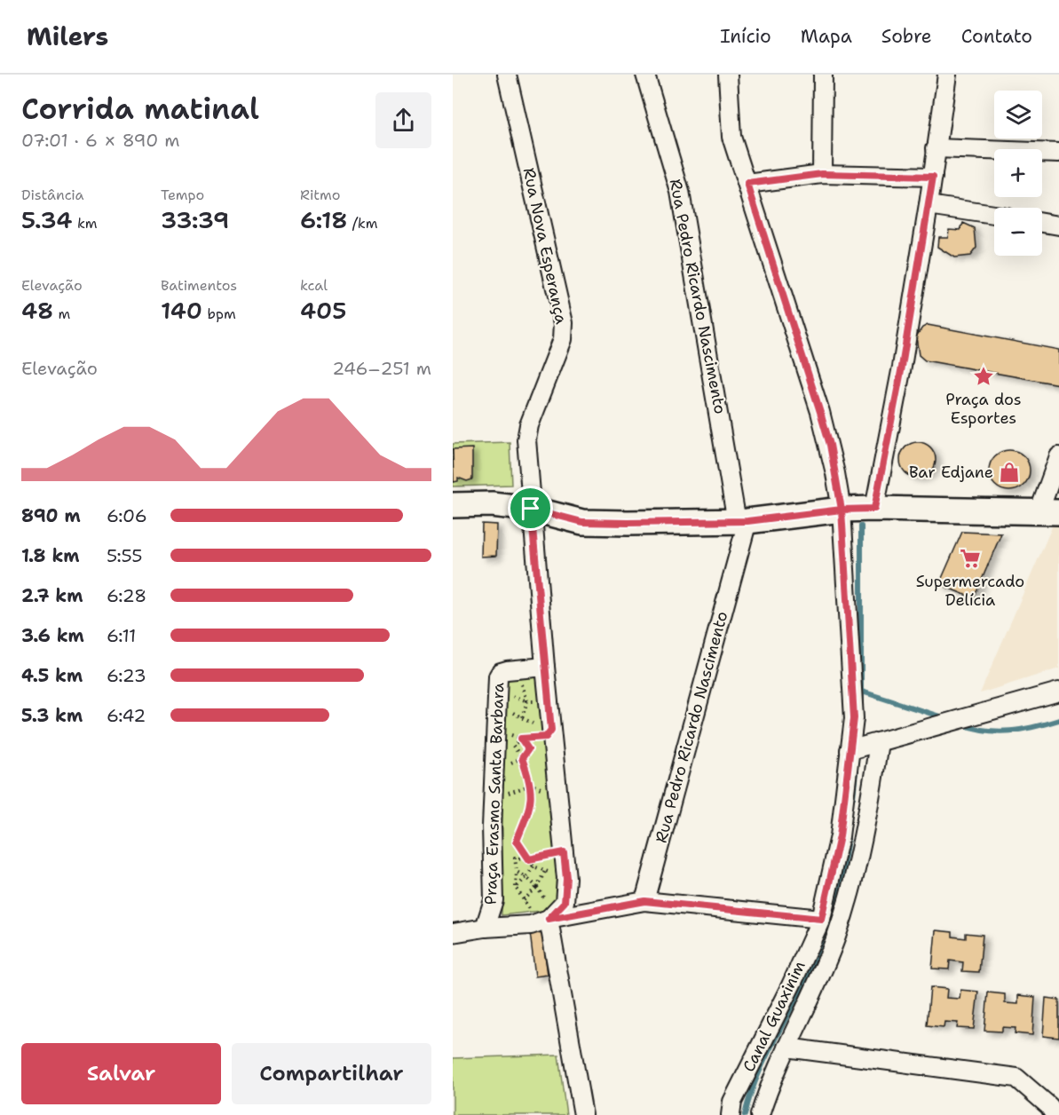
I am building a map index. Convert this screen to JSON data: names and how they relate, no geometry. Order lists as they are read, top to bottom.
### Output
{
  "streets": {
    "street": [
      "Rua Nova Esperança",
      "Rua Pedro Ricardo Nascimento",
      "Praça Erasmo Santa Barbara",
      "Canal Guaxinim"
    ]
  },
  "crossings": [
    ["Rua Nova Esperança", "Praça Erasmo Santa Barbara"]
  ],
  "places": {
    "place": ["Praça dos Esportes"],
    "shop": ["Bar Edjane"],
    "supermarket": ["Supermercado Delícia"]
  },
  "page": {
    "header": "Milers",
    "nav": [
      "Início",
      "Mapa",
      "Sobre",
      "Contato"
    ],
    "heading": ["Corrida matinal", "07:01 · 6 × 890 m"],
    "map_buttons": ["+", "−"],
    "stats": [
      ["Distância", "5.34 km"],
      ["Tempo", "33:39"],
      ["Ritmo", "6:18 /km"],
      ["Elevação", "48 m"],
      ["Batimentos", "140 bpm"],
      ["kcal", "405"]
    ],
    "chart": ["Elevação", "246–251 m"],
    "list": [
      {
        "name": "890 m",
        "note": "6:06"
      },
      {
        "name": "1.8 km",
        "note": "5:55"
      },
      {
        "name": "2.7 km",
        "note": "6:28"
      },
      {
        "name": "3.6 km",
        "note": "6:11"
      },
      {
        "name": "4.5 km",
        "note": "6:23"
      },
      {
        "name": "5.3 km",
        "note": "6:42"
      }
    ],
    "buttons": ["Salvar", "Compartilhar"]
  }
}
